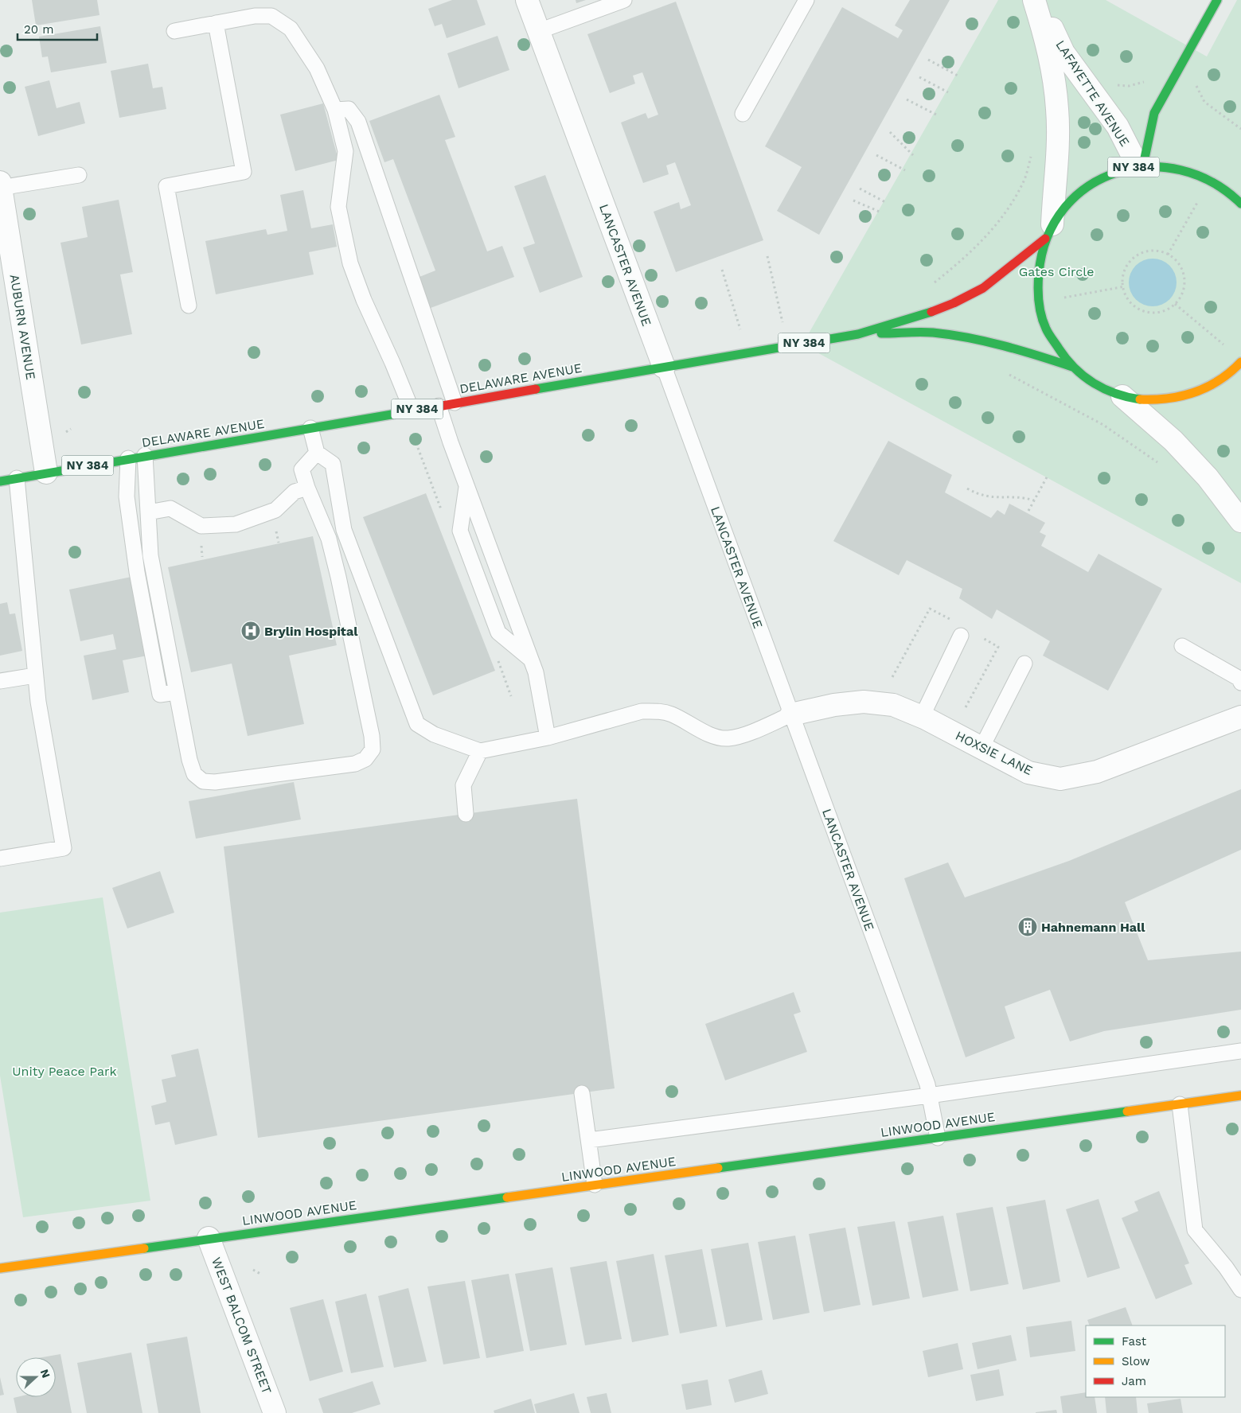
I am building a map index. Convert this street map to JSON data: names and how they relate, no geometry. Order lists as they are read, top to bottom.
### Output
{
  "streets": {
    "main road": ["NY 384", "DELAWARE AVENUE", "LINWOOD AVENUE"],
    "street": [
      "LAFAYETTE AVENUE",
      "LANCASTER AVENUE",
      "AUBURN AVENUE",
      "HOXSIE LANE",
      "WEST BALCOM STREET"
    ]
  },
  "crossings": [
    ["LAFAYETTE AVENUE", "NY 384"],
    ["LAFAYETTE AVENUE", "DELAWARE AVENUE"],
    ["NY 384", "DELAWARE AVENUE"],
    ["LANCASTER AVENUE", "DELAWARE AVENUE"],
    ["LANCASTER AVENUE", "HOXSIE LANE"],
    ["LANCASTER AVENUE", "LINWOOD AVENUE"],
    ["AUBURN AVENUE", "DELAWARE AVENUE"],
    ["LINWOOD AVENUE", "WEST BALCOM STREET"]
  ],
  "parks": ["Gates Circle", "Unity Peace Park"],
  "places": {
    "hospital": ["Brylin Hospital"],
    "building": ["Hahnemann Hall"]
  },
  "legend": ["Fast", "Slow", "Jam"],
  "scale_bar": "20 m",
  "north": "right"
}
